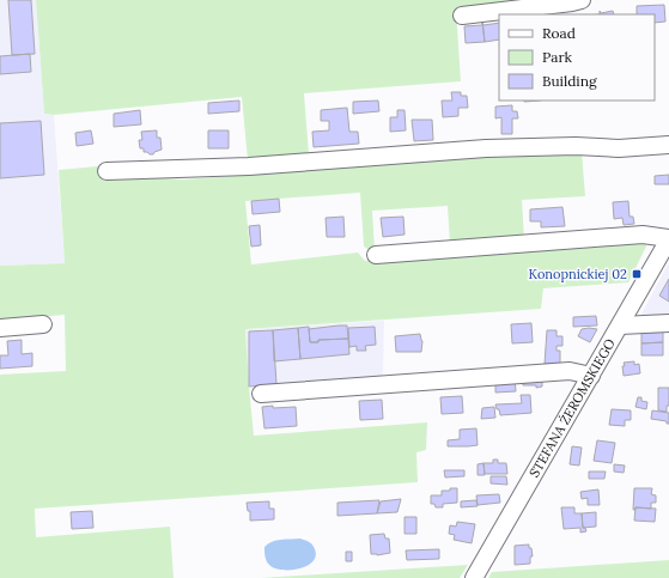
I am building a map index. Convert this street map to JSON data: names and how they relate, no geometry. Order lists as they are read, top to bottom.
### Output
{
  "streets": {
    "street": ["STEFANA ŻEROMSKIEGO"]
  },
  "places": {
    "transit": ["Konopnickiej 02"]
  },
  "legend": ["Road", "Park", "Building"]
}
